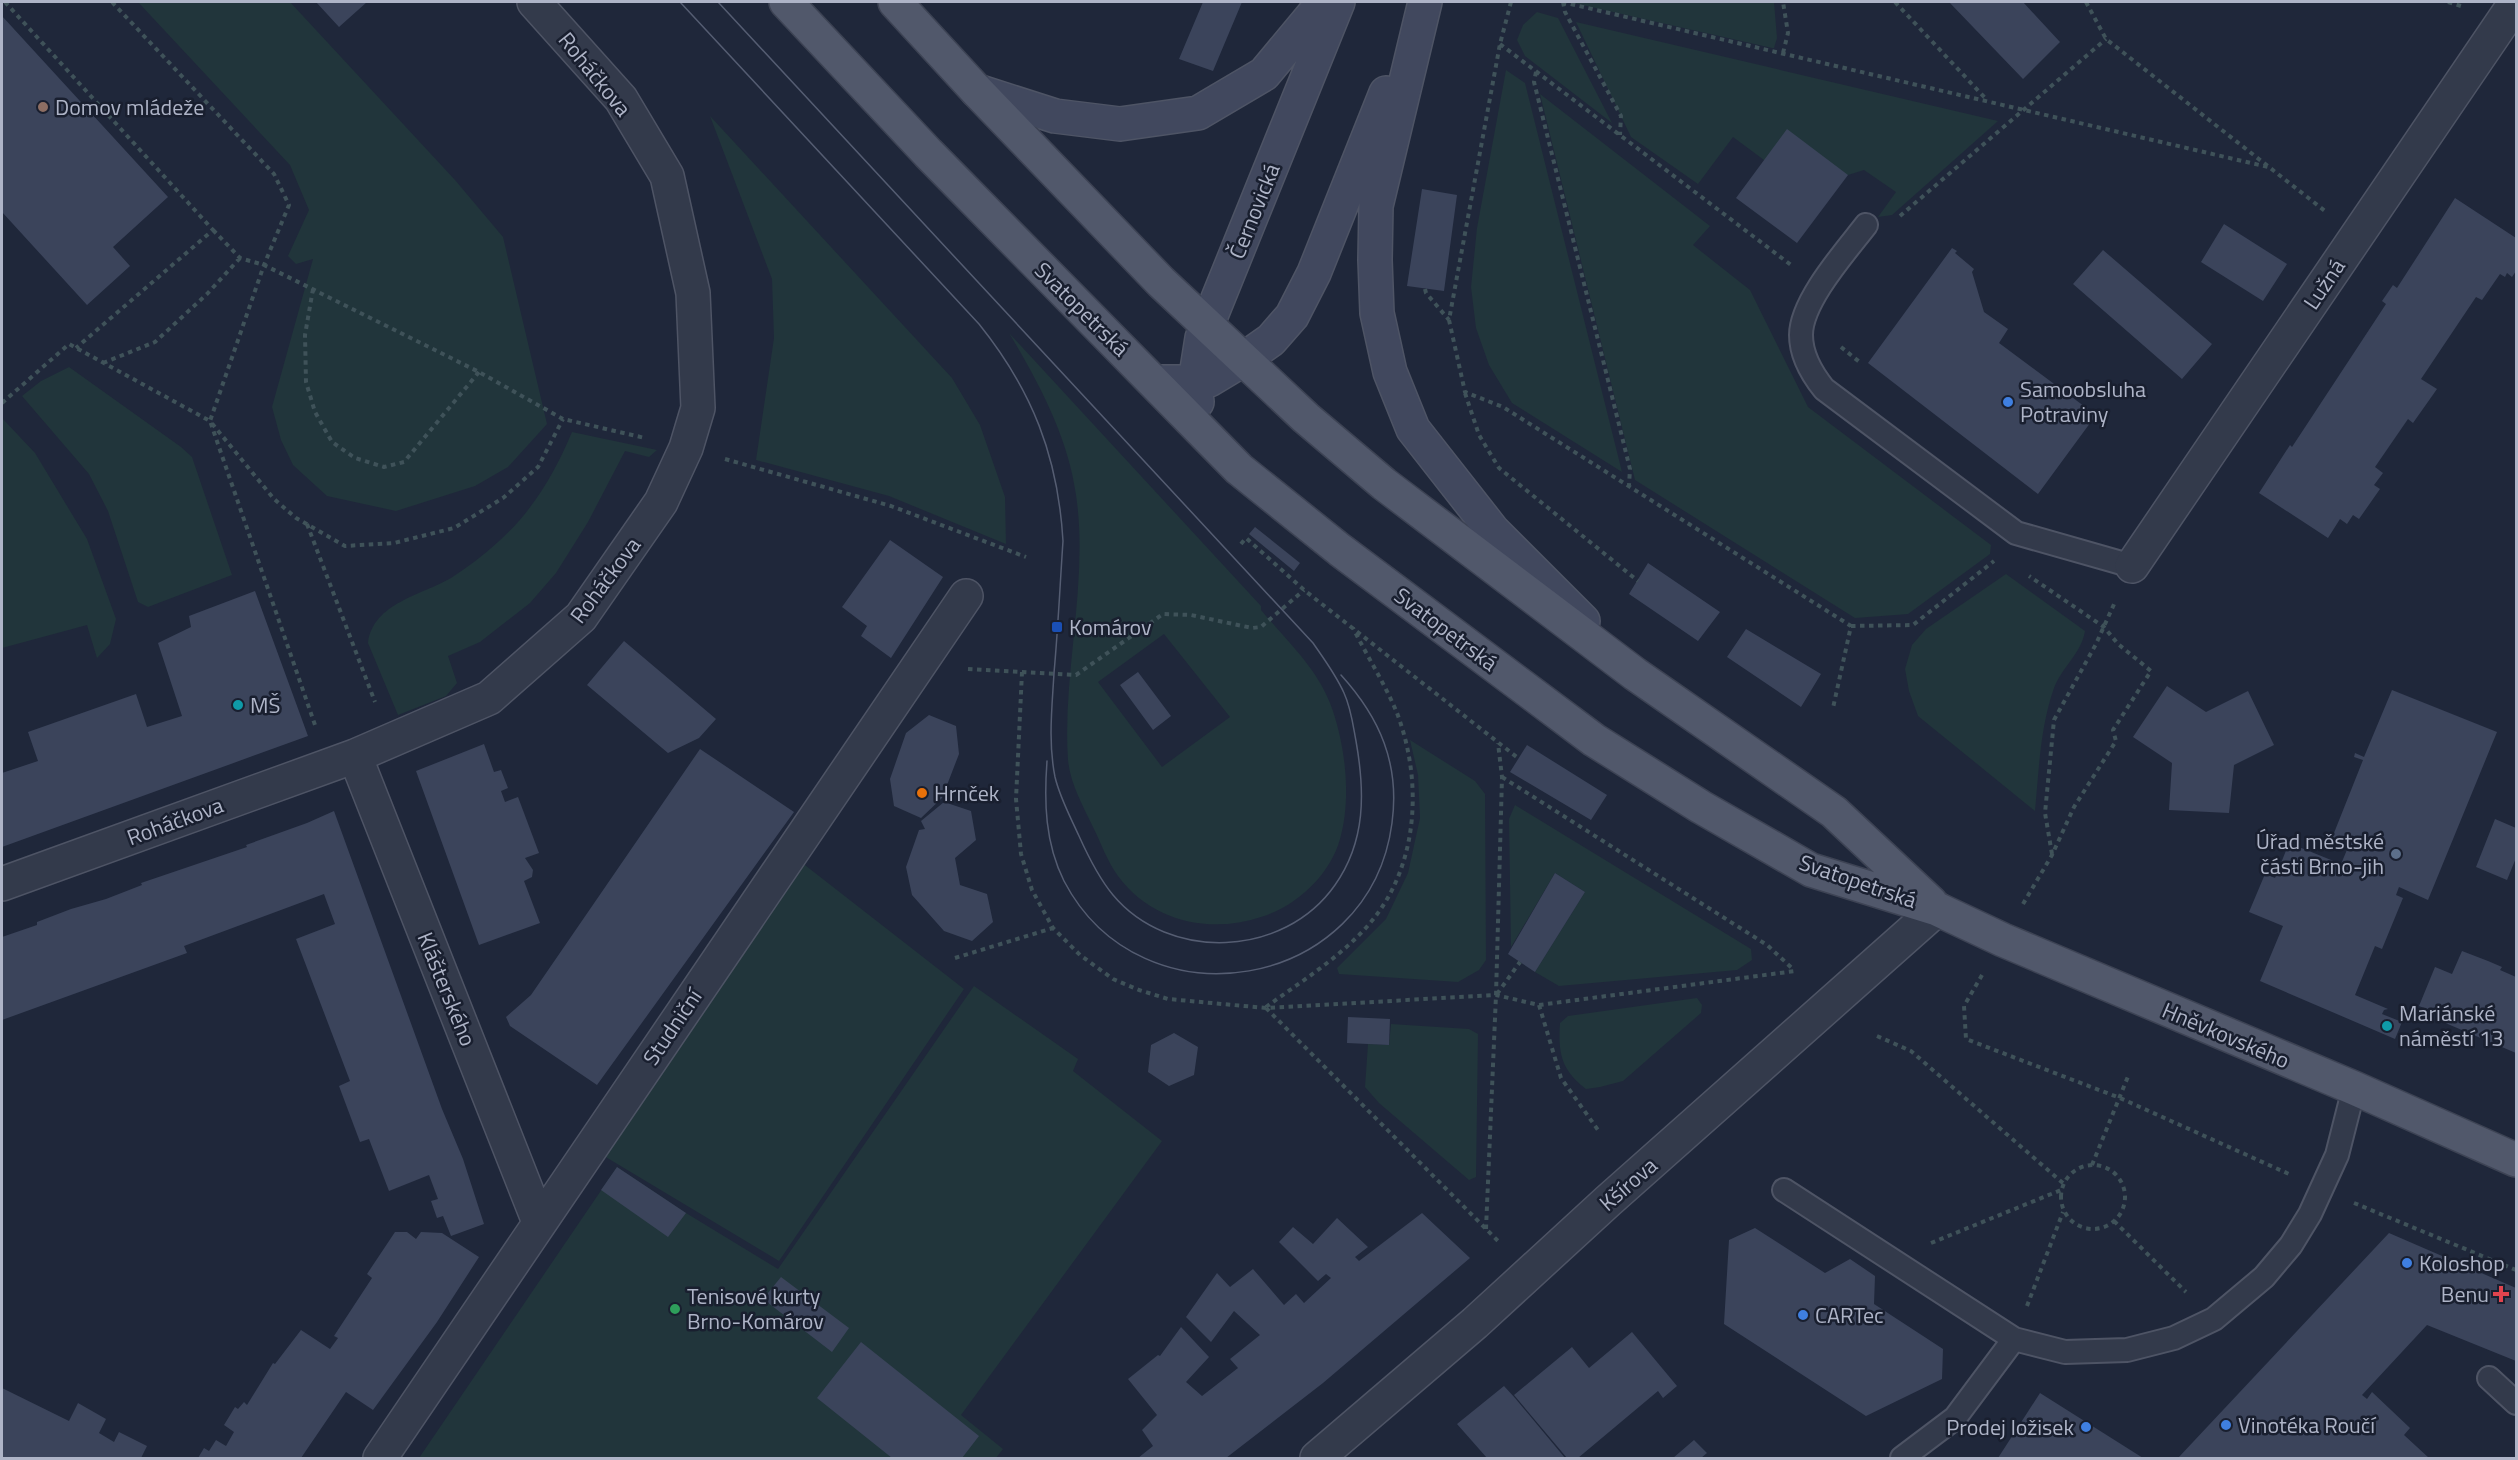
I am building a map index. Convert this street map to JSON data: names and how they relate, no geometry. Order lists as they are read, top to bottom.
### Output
{
  "streets": {
    "main road": ["Černovická", "Svatopetrská", "Hněvkovského"],
    "street": [
      "Roháčkova",
      "Lužná",
      "Klášterského",
      "Studniční",
      "Kšírova"
    ]
  },
  "crossings": [
    ["Roháčkova", "Klášterského"],
    ["Černovická", "Svatopetrská"],
    ["Svatopetrská", "Hněvkovského"],
    ["Svatopetrská", "Kšírova"],
    ["Klášterského", "Studniční"],
    ["Hněvkovského", "Kšírova"]
  ],
  "places": {
    "other": [
      "Domov mládeže",
      "Samoobsluha Potraviny",
      "MŠ",
      "Hrnček",
      "Úřad městské části Brno-jih",
      "Mariánské náměstí 13",
      "Koloshop",
      "Tenisové kurty Brno-Komárov",
      "CARTec",
      "Vinotéka Roučí",
      "Prodej ložisek"
    ],
    "transit": ["Komárov"],
    "health": ["Benu"]
  }
}
